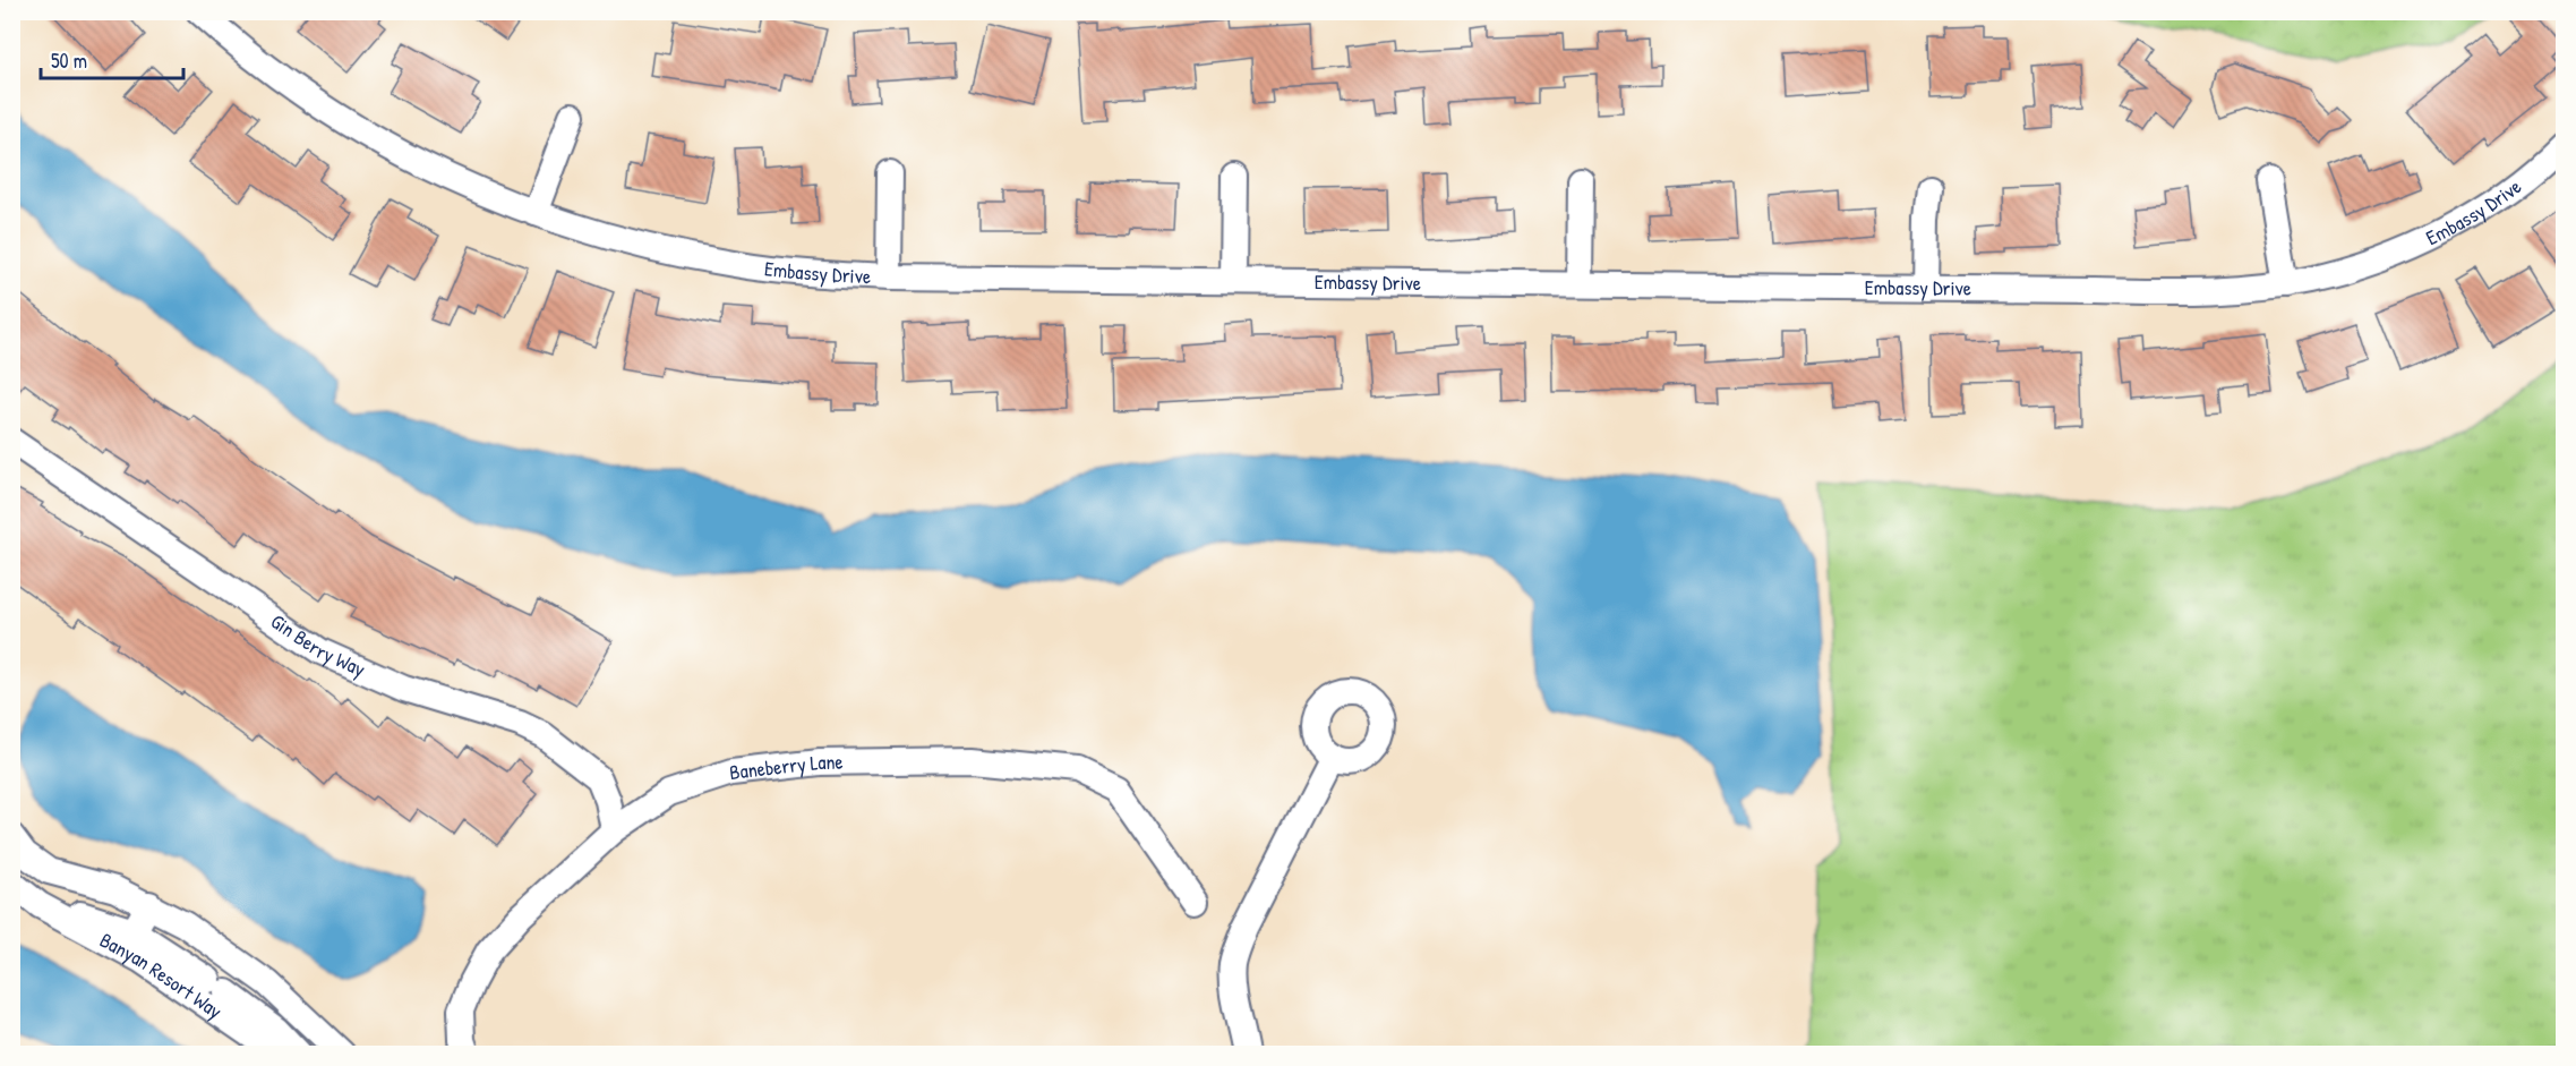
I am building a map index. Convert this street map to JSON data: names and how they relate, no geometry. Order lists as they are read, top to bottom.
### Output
{
  "streets": {
    "street": [
      "Embassy Drive",
      "Gin Berry Way",
      "Baneberry Lane",
      "Banyan Resort Way"
    ]
  },
  "crossings": [
    ["Gin Berry Way", "Baneberry Lane"]
  ],
  "scale_bar": "50 m"
}
